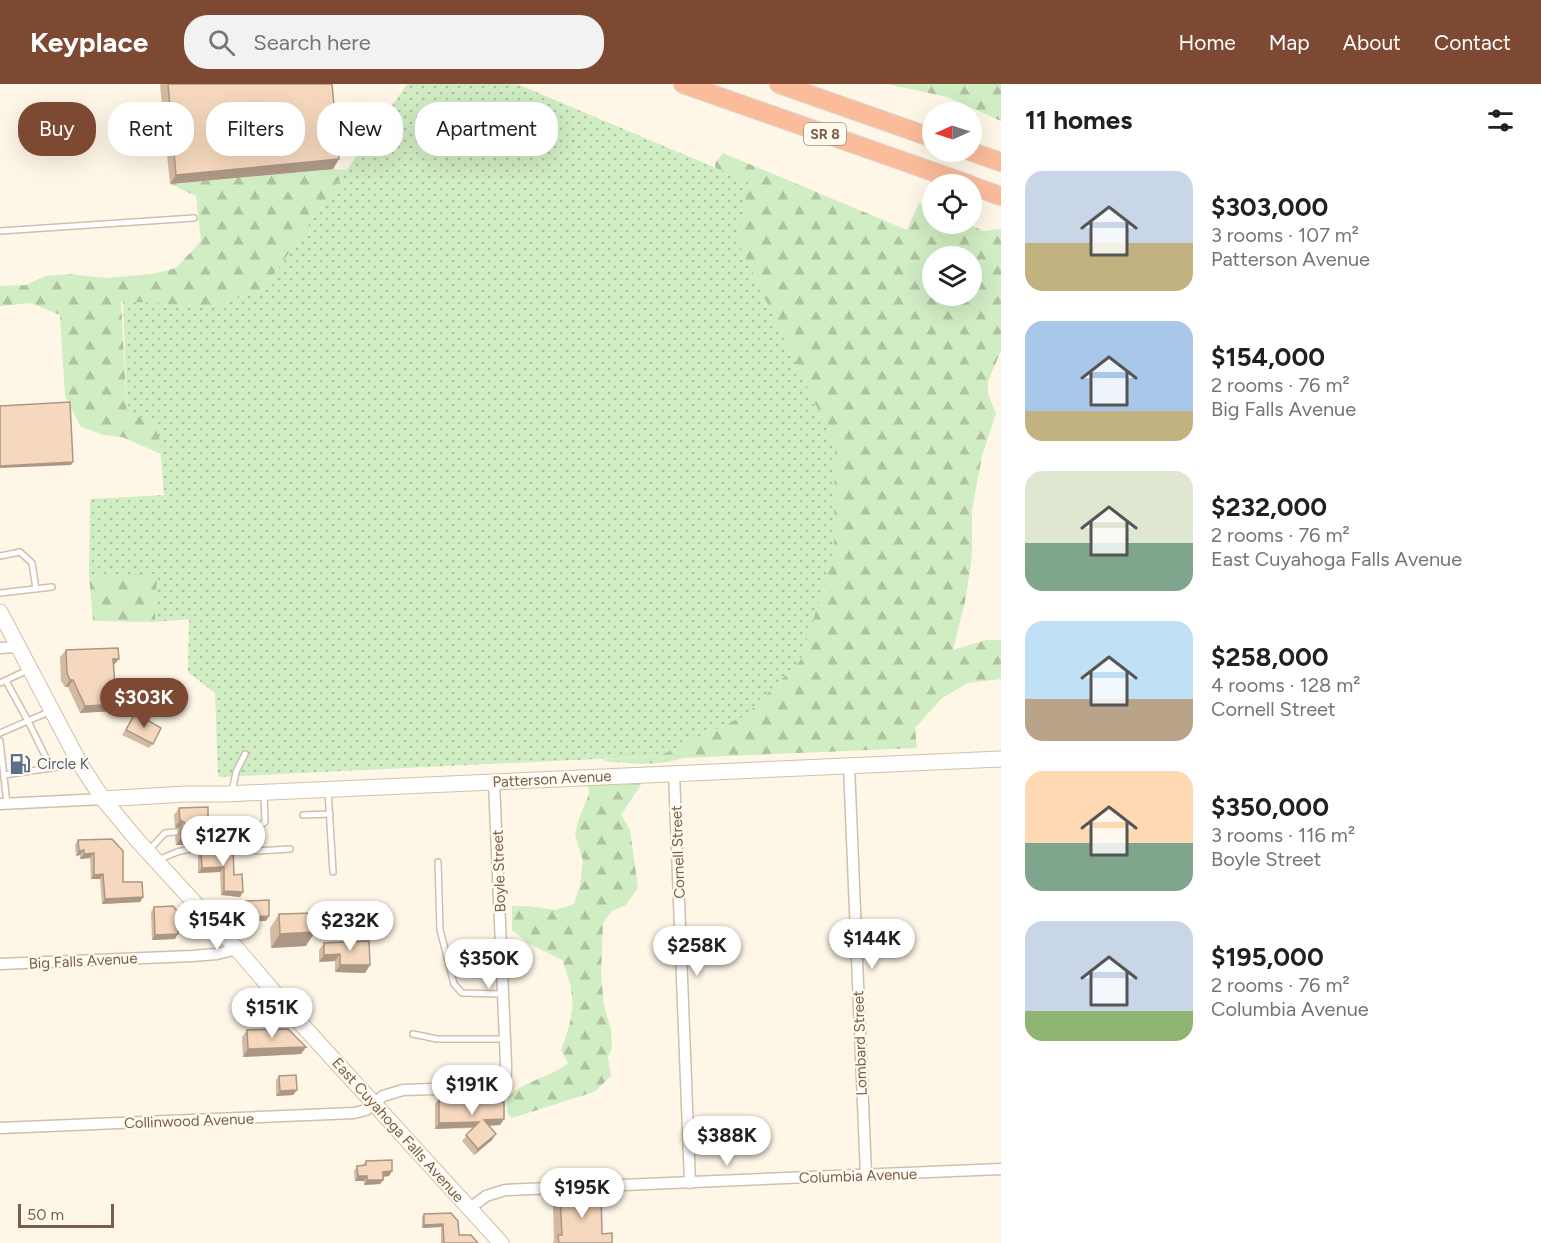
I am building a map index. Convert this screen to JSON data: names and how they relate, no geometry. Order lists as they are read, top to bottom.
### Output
{
  "streets": {
    "highway": ["SR 8"],
    "street": [
      "Patterson Avenue",
      "Cornell Street",
      "Boyle Street",
      "Big Falls Avenue",
      "Lombard Street",
      "Collinwood Avenue",
      "East Cuyahoga Falls Avenue",
      "Columbia Avenue"
    ]
  },
  "crossings": [
    ["Patterson Avenue", "Cornell Street"],
    ["Patterson Avenue", "Boyle Street"],
    ["Patterson Avenue", "Lombard Street"],
    ["Patterson Avenue", "East Cuyahoga Falls Avenue"],
    ["Cornell Street", "Columbia Avenue"],
    ["Boyle Street", "Collinwood Avenue"],
    ["Boyle Street", "East Cuyahoga Falls Avenue"],
    ["Big Falls Avenue", "East Cuyahoga Falls Avenue"],
    ["Lombard Street", "Columbia Avenue"],
    ["Collinwood Avenue", "East Cuyahoga Falls Avenue"],
    ["East Cuyahoga Falls Avenue", "Columbia Avenue"]
  ],
  "places": {
    "fuel station": ["Circle K"]
  },
  "scale_bar": "50 m",
  "north": "left",
  "page": {
    "header": "Keyplace",
    "search": "Search here",
    "nav": [
      "Home",
      "Map",
      "About",
      "Contact"
    ],
    "heading": "11 homes",
    "chip": [
      "Buy",
      "Rent",
      "Filters",
      "New",
      "Apartment"
    ],
    "list": [
      {
        "name": "$303,000",
        "note": "3 rooms · 107 m² · Patterson Avenue"
      },
      {
        "name": "$154,000",
        "note": "2 rooms · 76 m² · Big Falls Avenue"
      },
      {
        "name": "$232,000",
        "note": "2 rooms · 76 m² · East Cuyahoga Falls Avenue"
      },
      {
        "name": "$258,000",
        "note": "4 rooms · 128 m² · Cornell Street"
      },
      {
        "name": "$350,000",
        "note": "3 rooms · 116 m² · Boyle Street"
      },
      {
        "name": "$195,000",
        "note": "2 rooms · 76 m² · Columbia Avenue"
      }
    ],
    "price": [
      "$303K",
      "$127K",
      "$154K",
      "$232K",
      "$144K",
      "$258K",
      "$350K",
      "$151K",
      "$191K",
      "$388K",
      "$195K"
    ],
    "scale": "50 m"
  }
}
